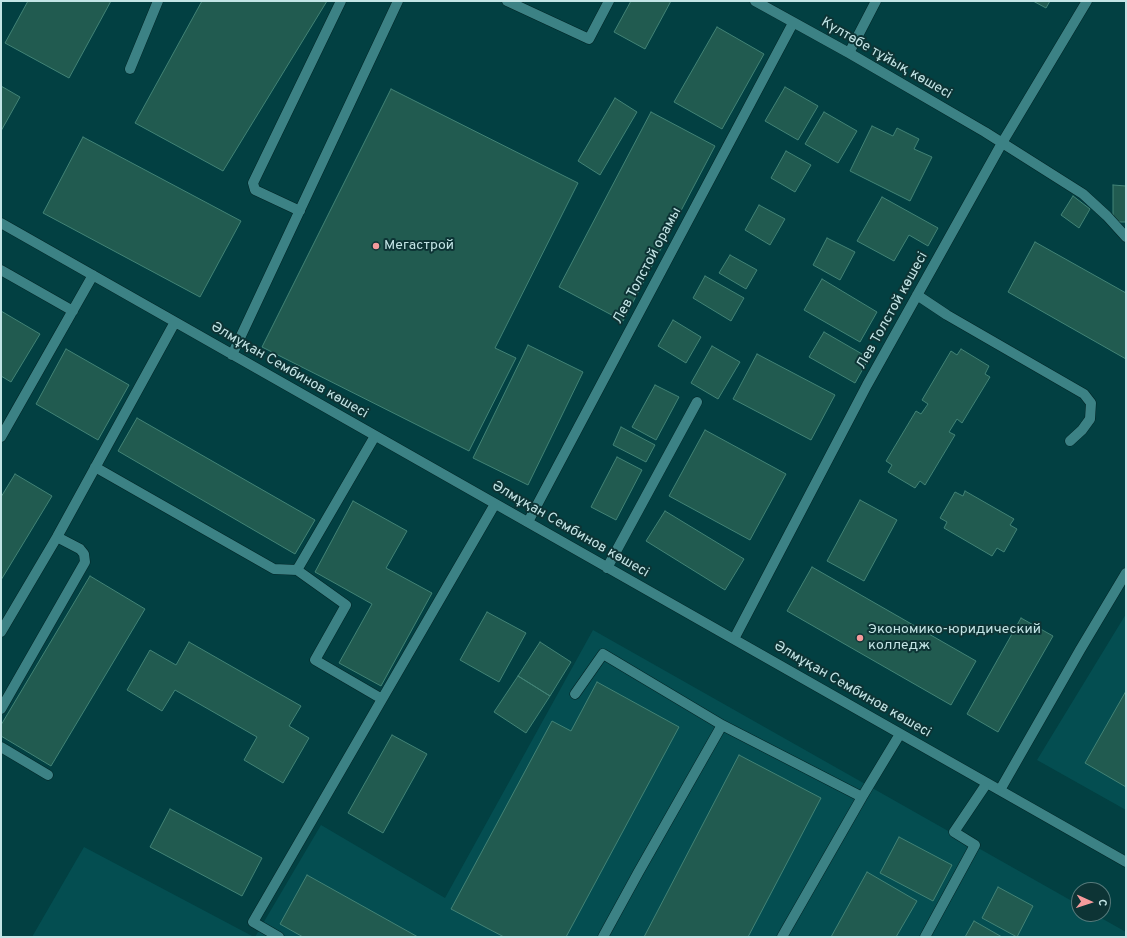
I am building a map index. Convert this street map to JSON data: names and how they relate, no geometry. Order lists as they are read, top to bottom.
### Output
{
  "streets": {
    "street": [
      "Күлтөбе тұйық көшесі",
      "Лев Толстой орамы",
      "Лев Толстой көшесі",
      "Әлмұқан Сембинов көшесі"
    ]
  },
  "crossings": [
    ["Күлтөбе тұйық көшесі", "Лев Толстой орамы"],
    ["Күлтөбе тұйық көшесі", "Лев Толстой көшесі"],
    ["Лев Толстой орамы", "Әлмұқан Сембинов көшесі"],
    ["Лев Толстой көшесі", "Әлмұқан Сембинов көшесі"]
  ],
  "places": ["Мегастрой", "Экономико-юридический колледж"],
  "north": "right"
}
